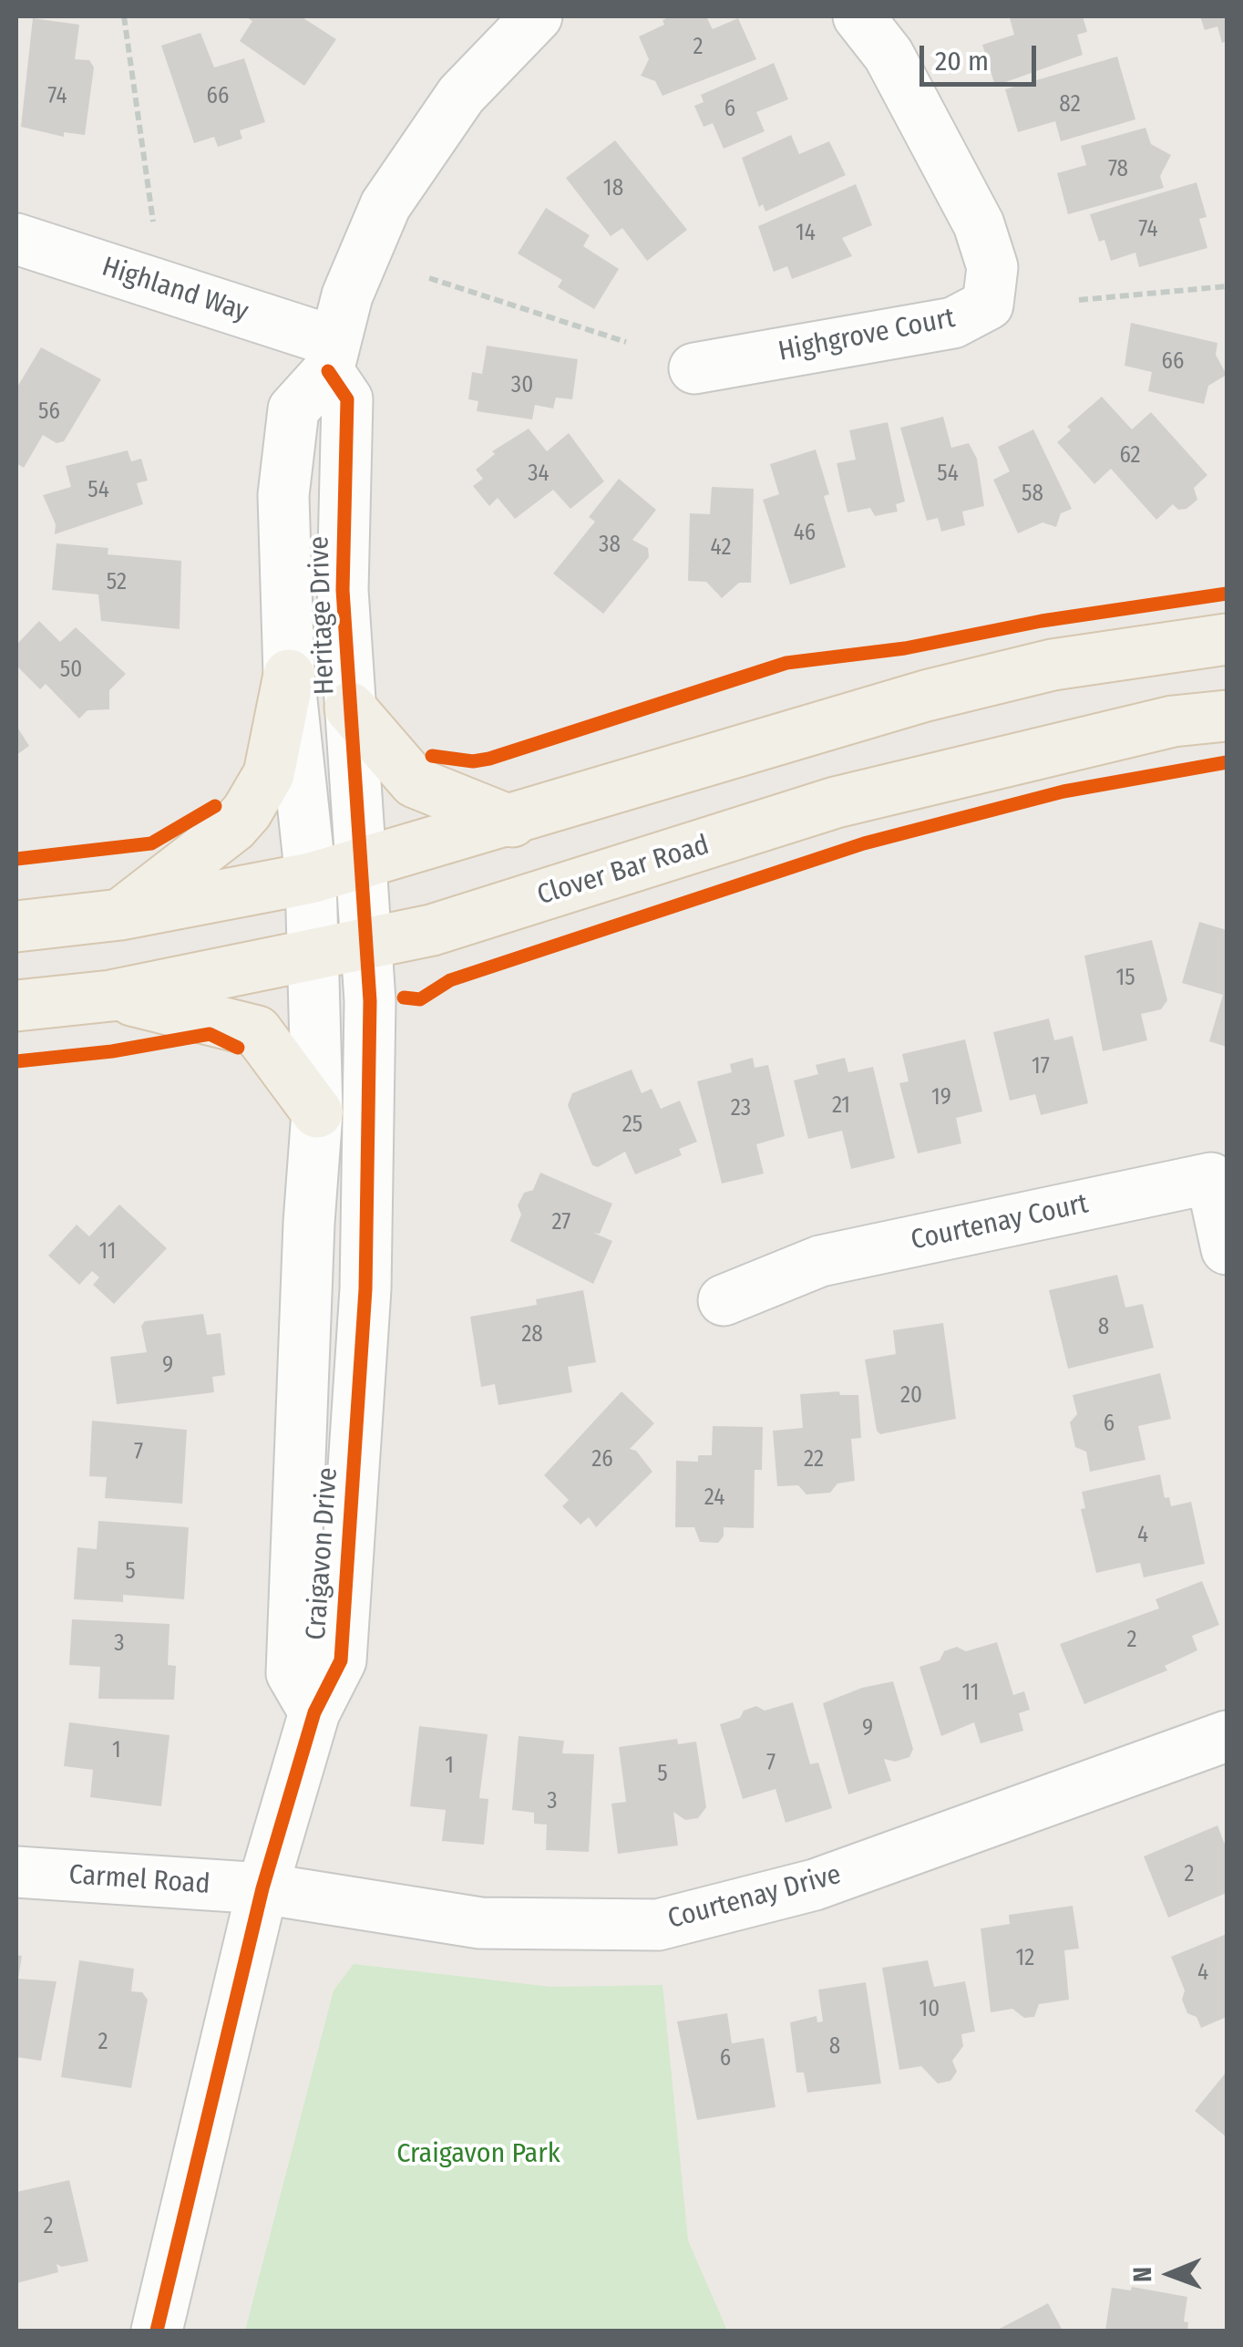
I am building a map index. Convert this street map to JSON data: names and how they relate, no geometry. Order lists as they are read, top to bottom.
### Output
{
  "streets": {
    "main road": ["Clover Bar Road"],
    "street": [
      "Highland Way",
      "Highgrove Court",
      "Heritage Drive",
      "Courtenay Court",
      "Craigavon Drive",
      "Carmel Road",
      "Courtenay Drive"
    ]
  },
  "crossings": [
    ["Highland Way", "Heritage Drive"],
    ["Heritage Drive", "Craigavon Drive"],
    ["Clover Bar Road", "Craigavon Drive"],
    ["Craigavon Drive", "Carmel Road"],
    ["Craigavon Drive", "Courtenay Drive"],
    ["Carmel Road", "Courtenay Drive"]
  ],
  "parks": ["Craigavon Park"],
  "house_numbers": [
    "2",
    "74",
    "66",
    "82",
    "6",
    "78",
    "18",
    "74",
    "14",
    "66",
    "30",
    "56",
    "62",
    "34",
    "54",
    "54",
    "58",
    "46",
    "38",
    "42",
    "52",
    "50",
    "15",
    "17",
    "19",
    "21",
    "23",
    "25",
    "27",
    "11",
    "8",
    "28",
    "9",
    "20",
    "6",
    "7",
    "26",
    "22",
    "24",
    "4",
    "5",
    "2",
    "3",
    "11",
    "9",
    "1",
    "7",
    "1",
    "5",
    "3",
    "2",
    "12",
    "4",
    "10",
    "2",
    "8",
    "6",
    "2"
  ],
  "scale_bar": "20 m",
  "north": "left"
}
